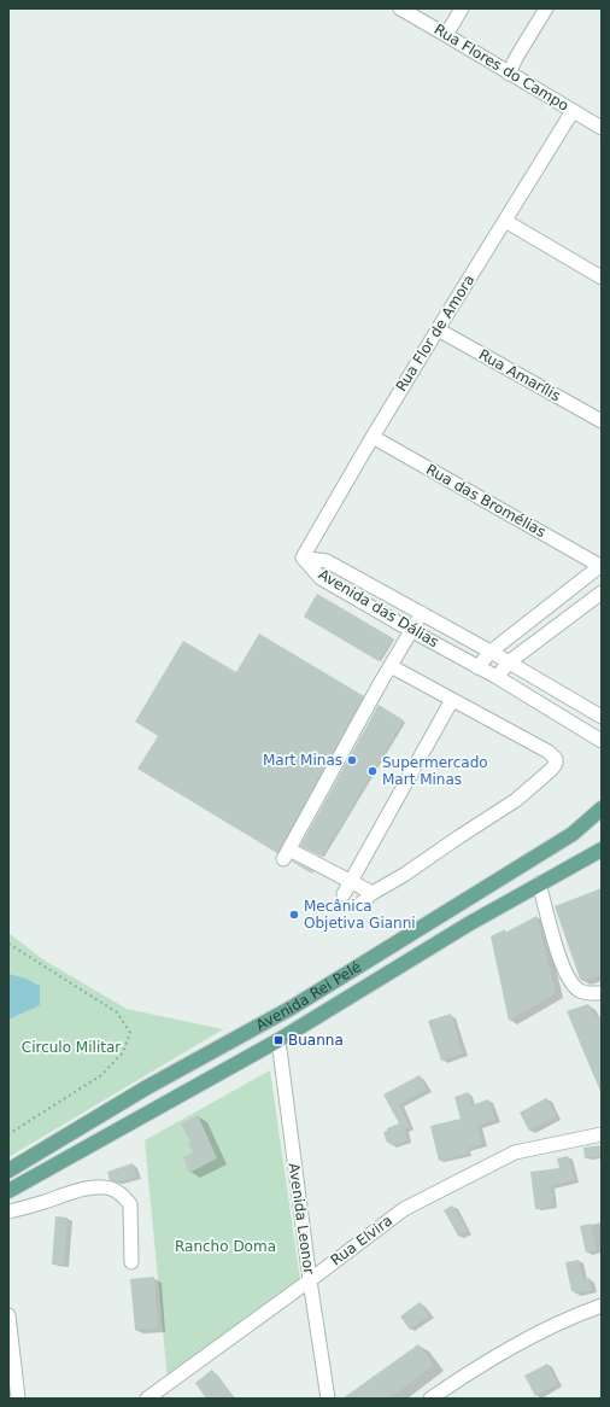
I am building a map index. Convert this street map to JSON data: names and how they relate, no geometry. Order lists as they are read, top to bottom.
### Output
{
  "streets": {
    "main road": ["Avenida Rei Pelé"],
    "street": [
      "Rua Flores do Campo",
      "Rua Flor de Amora",
      "Rua Amarílis",
      "Rua das Bromélias",
      "Avenida das Dálias",
      "Avenida Leonor",
      "Rua Elvira"
    ]
  },
  "crossings": [
    ["Rua Flores do Campo", "Rua Flor de Amora"],
    ["Rua Flor de Amora", "Rua Amarílis"],
    ["Rua Flor de Amora", "Rua das Bromélias"],
    ["Rua Flor de Amora", "Avenida das Dálias"],
    ["Avenida Rei Pelé", "Avenida Leonor"],
    ["Avenida Leonor", "Rua Elvira"]
  ],
  "parks": ["Circulo Militar", "Rancho Doma"],
  "places": {
    "other": ["Mart Minas", "Supermercado Mart Minas", "Mecânica Objetiva Gianni"],
    "transit": ["Buanna"]
  }
}
